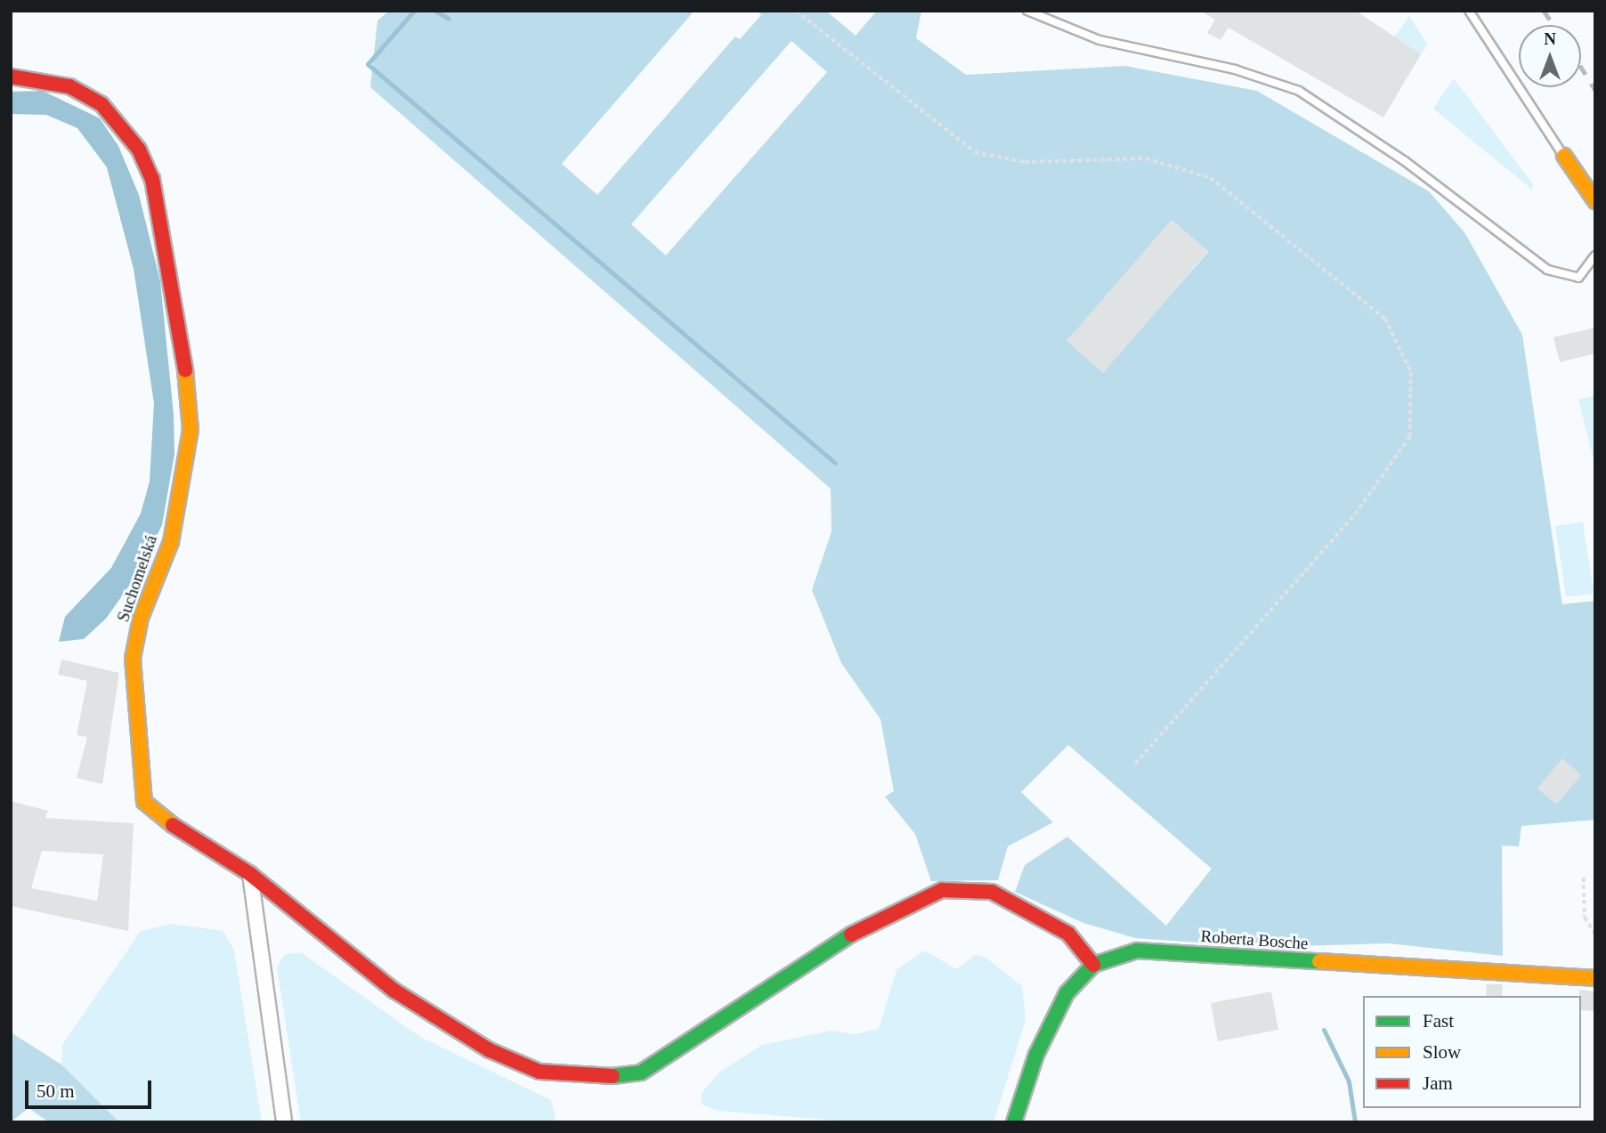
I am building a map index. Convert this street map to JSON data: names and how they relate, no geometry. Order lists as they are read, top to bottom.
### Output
{
  "streets": {
    "street": ["Suchomelská", "Roberta Bosche"]
  },
  "crossings": [
    ["Suchomelská", "Roberta Bosche"]
  ],
  "legend": ["Fast", "Slow", "Jam"],
  "scale_bar": "50 m",
  "north": "top"
}
